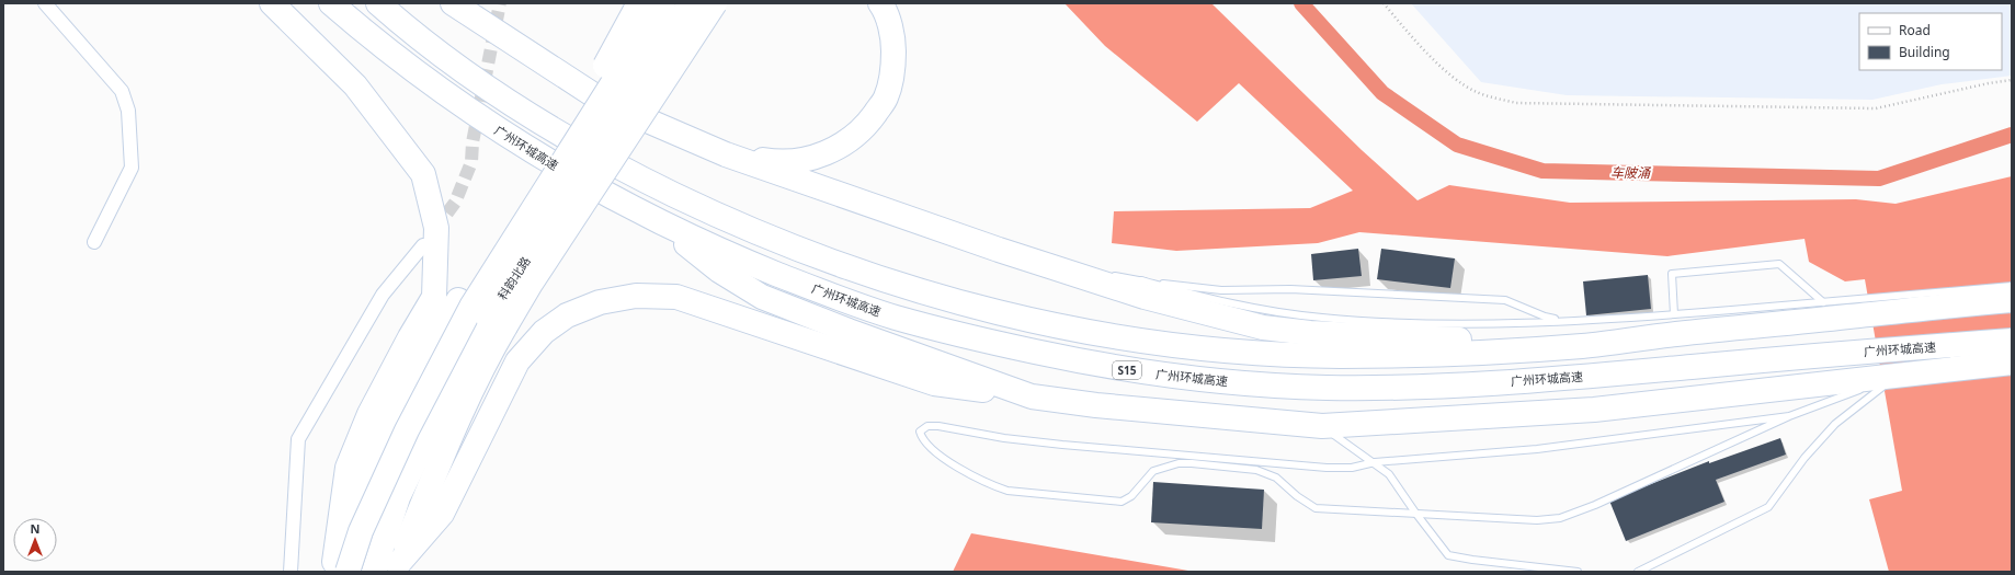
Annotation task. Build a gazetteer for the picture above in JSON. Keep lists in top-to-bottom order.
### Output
{
  "streets": {
    "highway": ["广州环城高速", "科韵北路", "S15"]
  },
  "water": ["车陂涌"],
  "legend": ["Road", "Building"],
  "north": "top"
}
